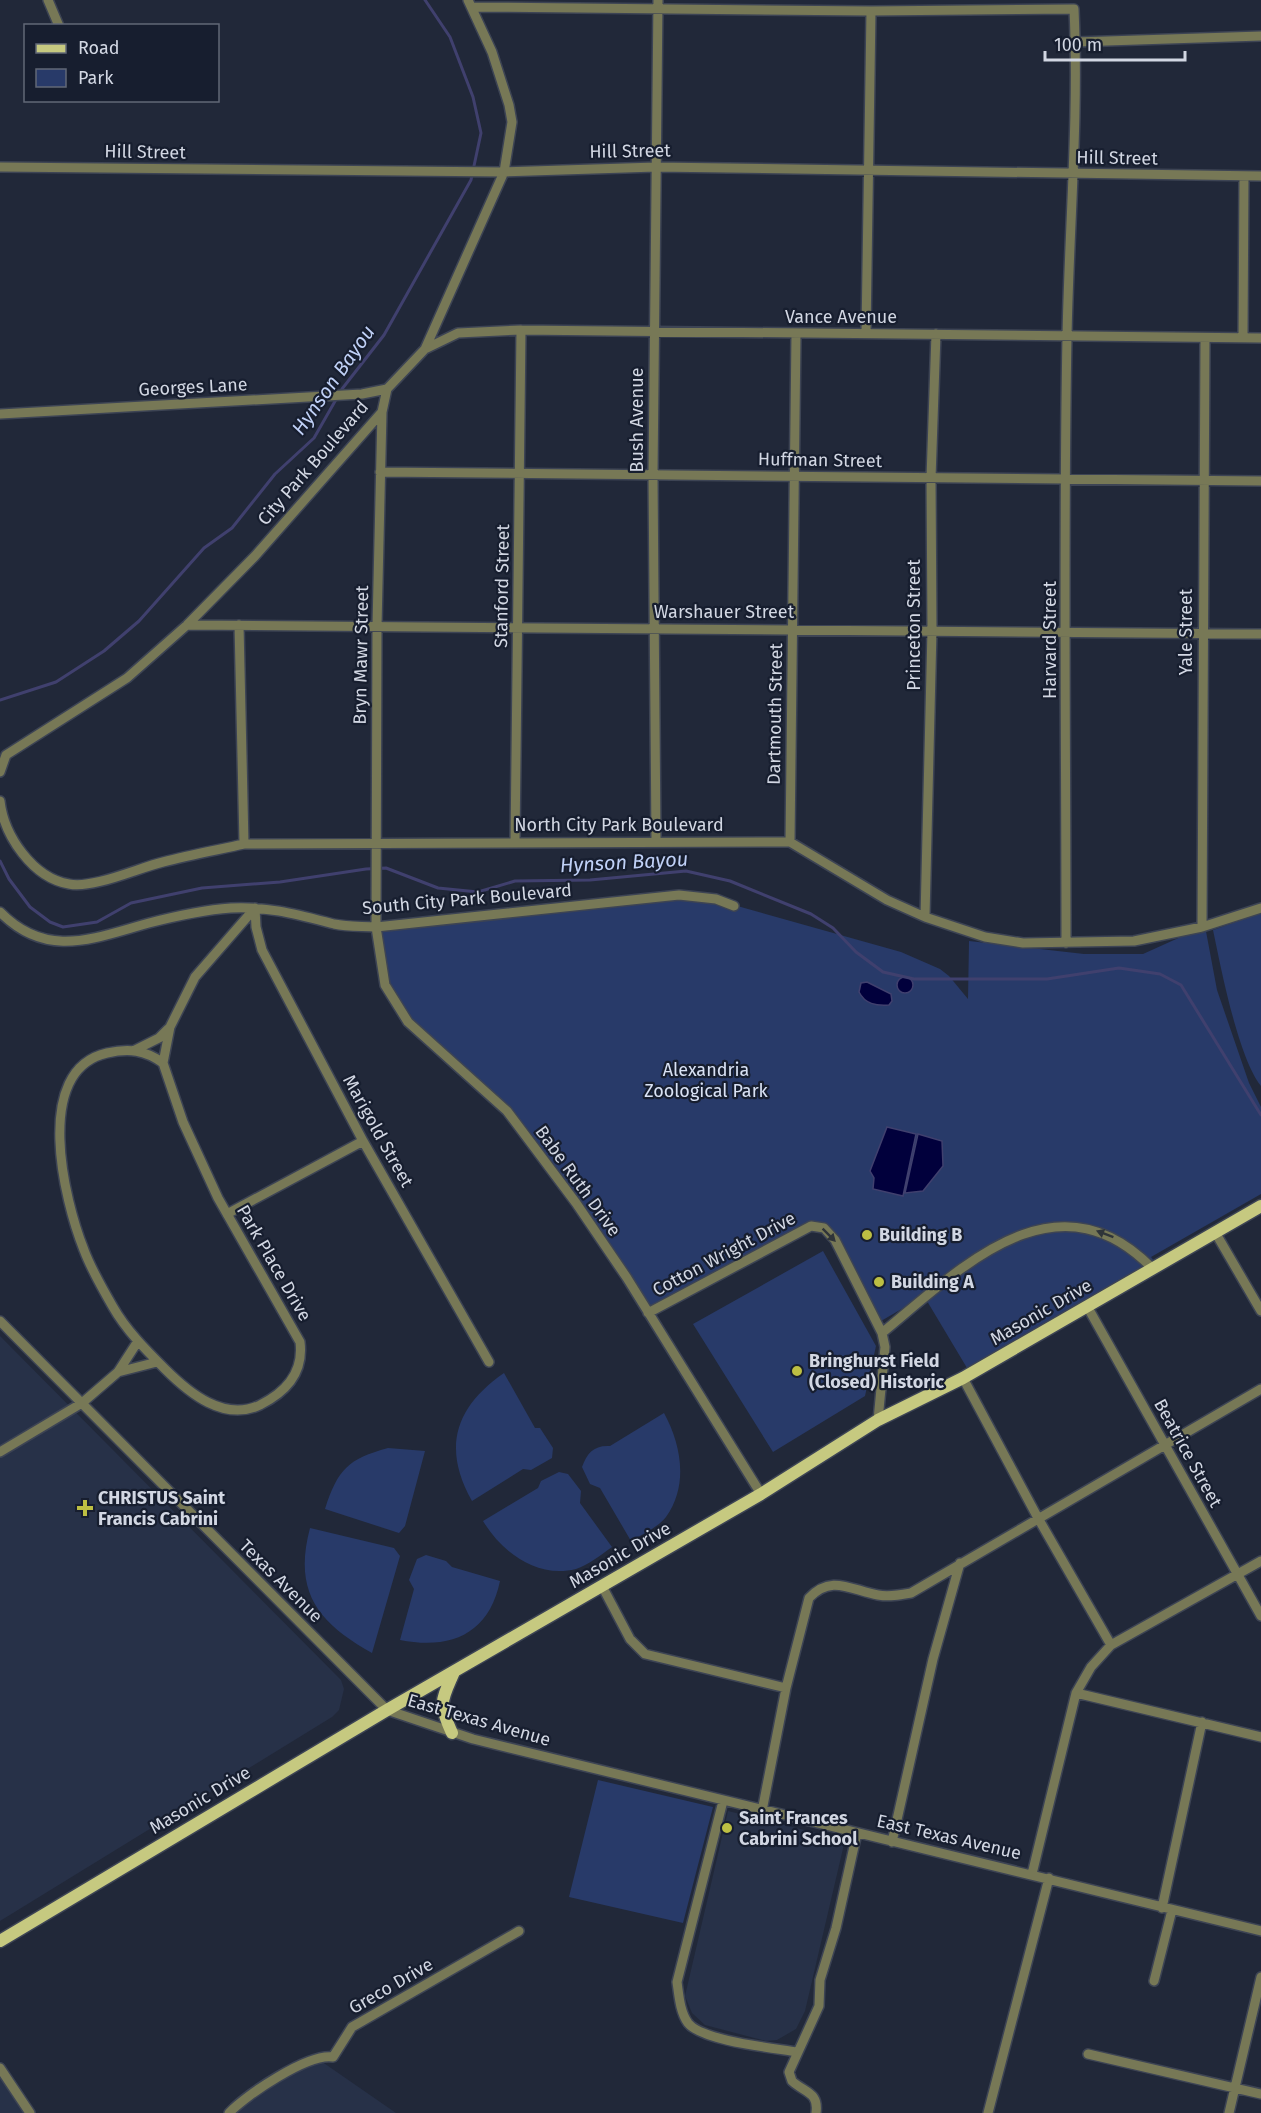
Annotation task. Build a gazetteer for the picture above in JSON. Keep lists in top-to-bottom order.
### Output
{
  "streets": {
    "main road": ["Masonic Drive"],
    "street": [
      "Hill Street",
      "Vance Avenue",
      "Georges Lane",
      "Bush Avenue",
      "Huffman Street",
      "City Park Boulevard",
      "Stanford Street",
      "Warshauer Street",
      "Princeton Street",
      "Yale Street",
      "Harvard Street",
      "Bryn Mawr Street",
      "Dartmouth Street",
      "North City Park Boulevard",
      "South City Park Boulevard",
      "Marigold Street",
      "Babe Ruth Drive",
      "Cotton Wright Drive",
      "Park Place Drive",
      "Beatrice Street",
      "Texas Avenue",
      "East Texas Avenue",
      "Greco Drive"
    ]
  },
  "crossings": [
    ["Hill Street", "Bush Avenue"],
    ["Hill Street", "City Park Boulevard"],
    ["Hill Street", "Harvard Street"],
    ["Vance Avenue", "Bush Avenue"],
    ["Vance Avenue", "City Park Boulevard"],
    ["Vance Avenue", "Stanford Street"],
    ["Vance Avenue", "Princeton Street"],
    ["Vance Avenue", "Yale Street"],
    ["Vance Avenue", "Harvard Street"],
    ["Vance Avenue", "Dartmouth Street"],
    ["Georges Lane", "City Park Boulevard"],
    ["Bush Avenue", "Huffman Street"],
    ["Bush Avenue", "Warshauer Street"],
    ["Bush Avenue", "North City Park Boulevard"],
    ["Huffman Street", "Stanford Street"],
    ["Huffman Street", "Princeton Street"],
    ["Huffman Street", "Yale Street"],
    ["Huffman Street", "Harvard Street"],
    ["Huffman Street", "Bryn Mawr Street"],
    ["Huffman Street", "Dartmouth Street"],
    ["City Park Boulevard", "Warshauer Street"],
    ["City Park Boulevard", "Bryn Mawr Street"],
    ["Stanford Street", "Warshauer Street"],
    ["Stanford Street", "North City Park Boulevard"],
    ["Warshauer Street", "Princeton Street"],
    ["Warshauer Street", "Yale Street"],
    ["Warshauer Street", "Harvard Street"],
    ["Warshauer Street", "Bryn Mawr Street"],
    ["Warshauer Street", "Dartmouth Street"],
    ["Bryn Mawr Street", "North City Park Boulevard"],
    ["Bryn Mawr Street", "Babe Ruth Drive"],
    ["Dartmouth Street", "North City Park Boulevard"],
    ["South City Park Boulevard", "Marigold Street"],
    ["South City Park Boulevard", "Babe Ruth Drive"],
    ["Babe Ruth Drive", "Cotton Wright Drive"],
    ["Babe Ruth Drive", "Masonic Drive"],
    ["Cotton Wright Drive", "Masonic Drive"],
    ["Masonic Drive", "Beatrice Street"],
    ["Masonic Drive", "Texas Avenue"],
    ["Masonic Drive", "East Texas Avenue"],
    ["Texas Avenue", "East Texas Avenue"]
  ],
  "water": ["Hynson Bayou"],
  "parks": ["Alexandria Zoological Park"],
  "places": {
    "other": [
      "Building B",
      "Building A",
      "Bringhurst Field (Closed) Historic",
      "Saint Frances Cabrini School"
    ],
    "health": ["CHRISTUS Saint Francis Cabrini"]
  },
  "legend": ["Road", "Park"],
  "scale_bar": "100 m"
}
